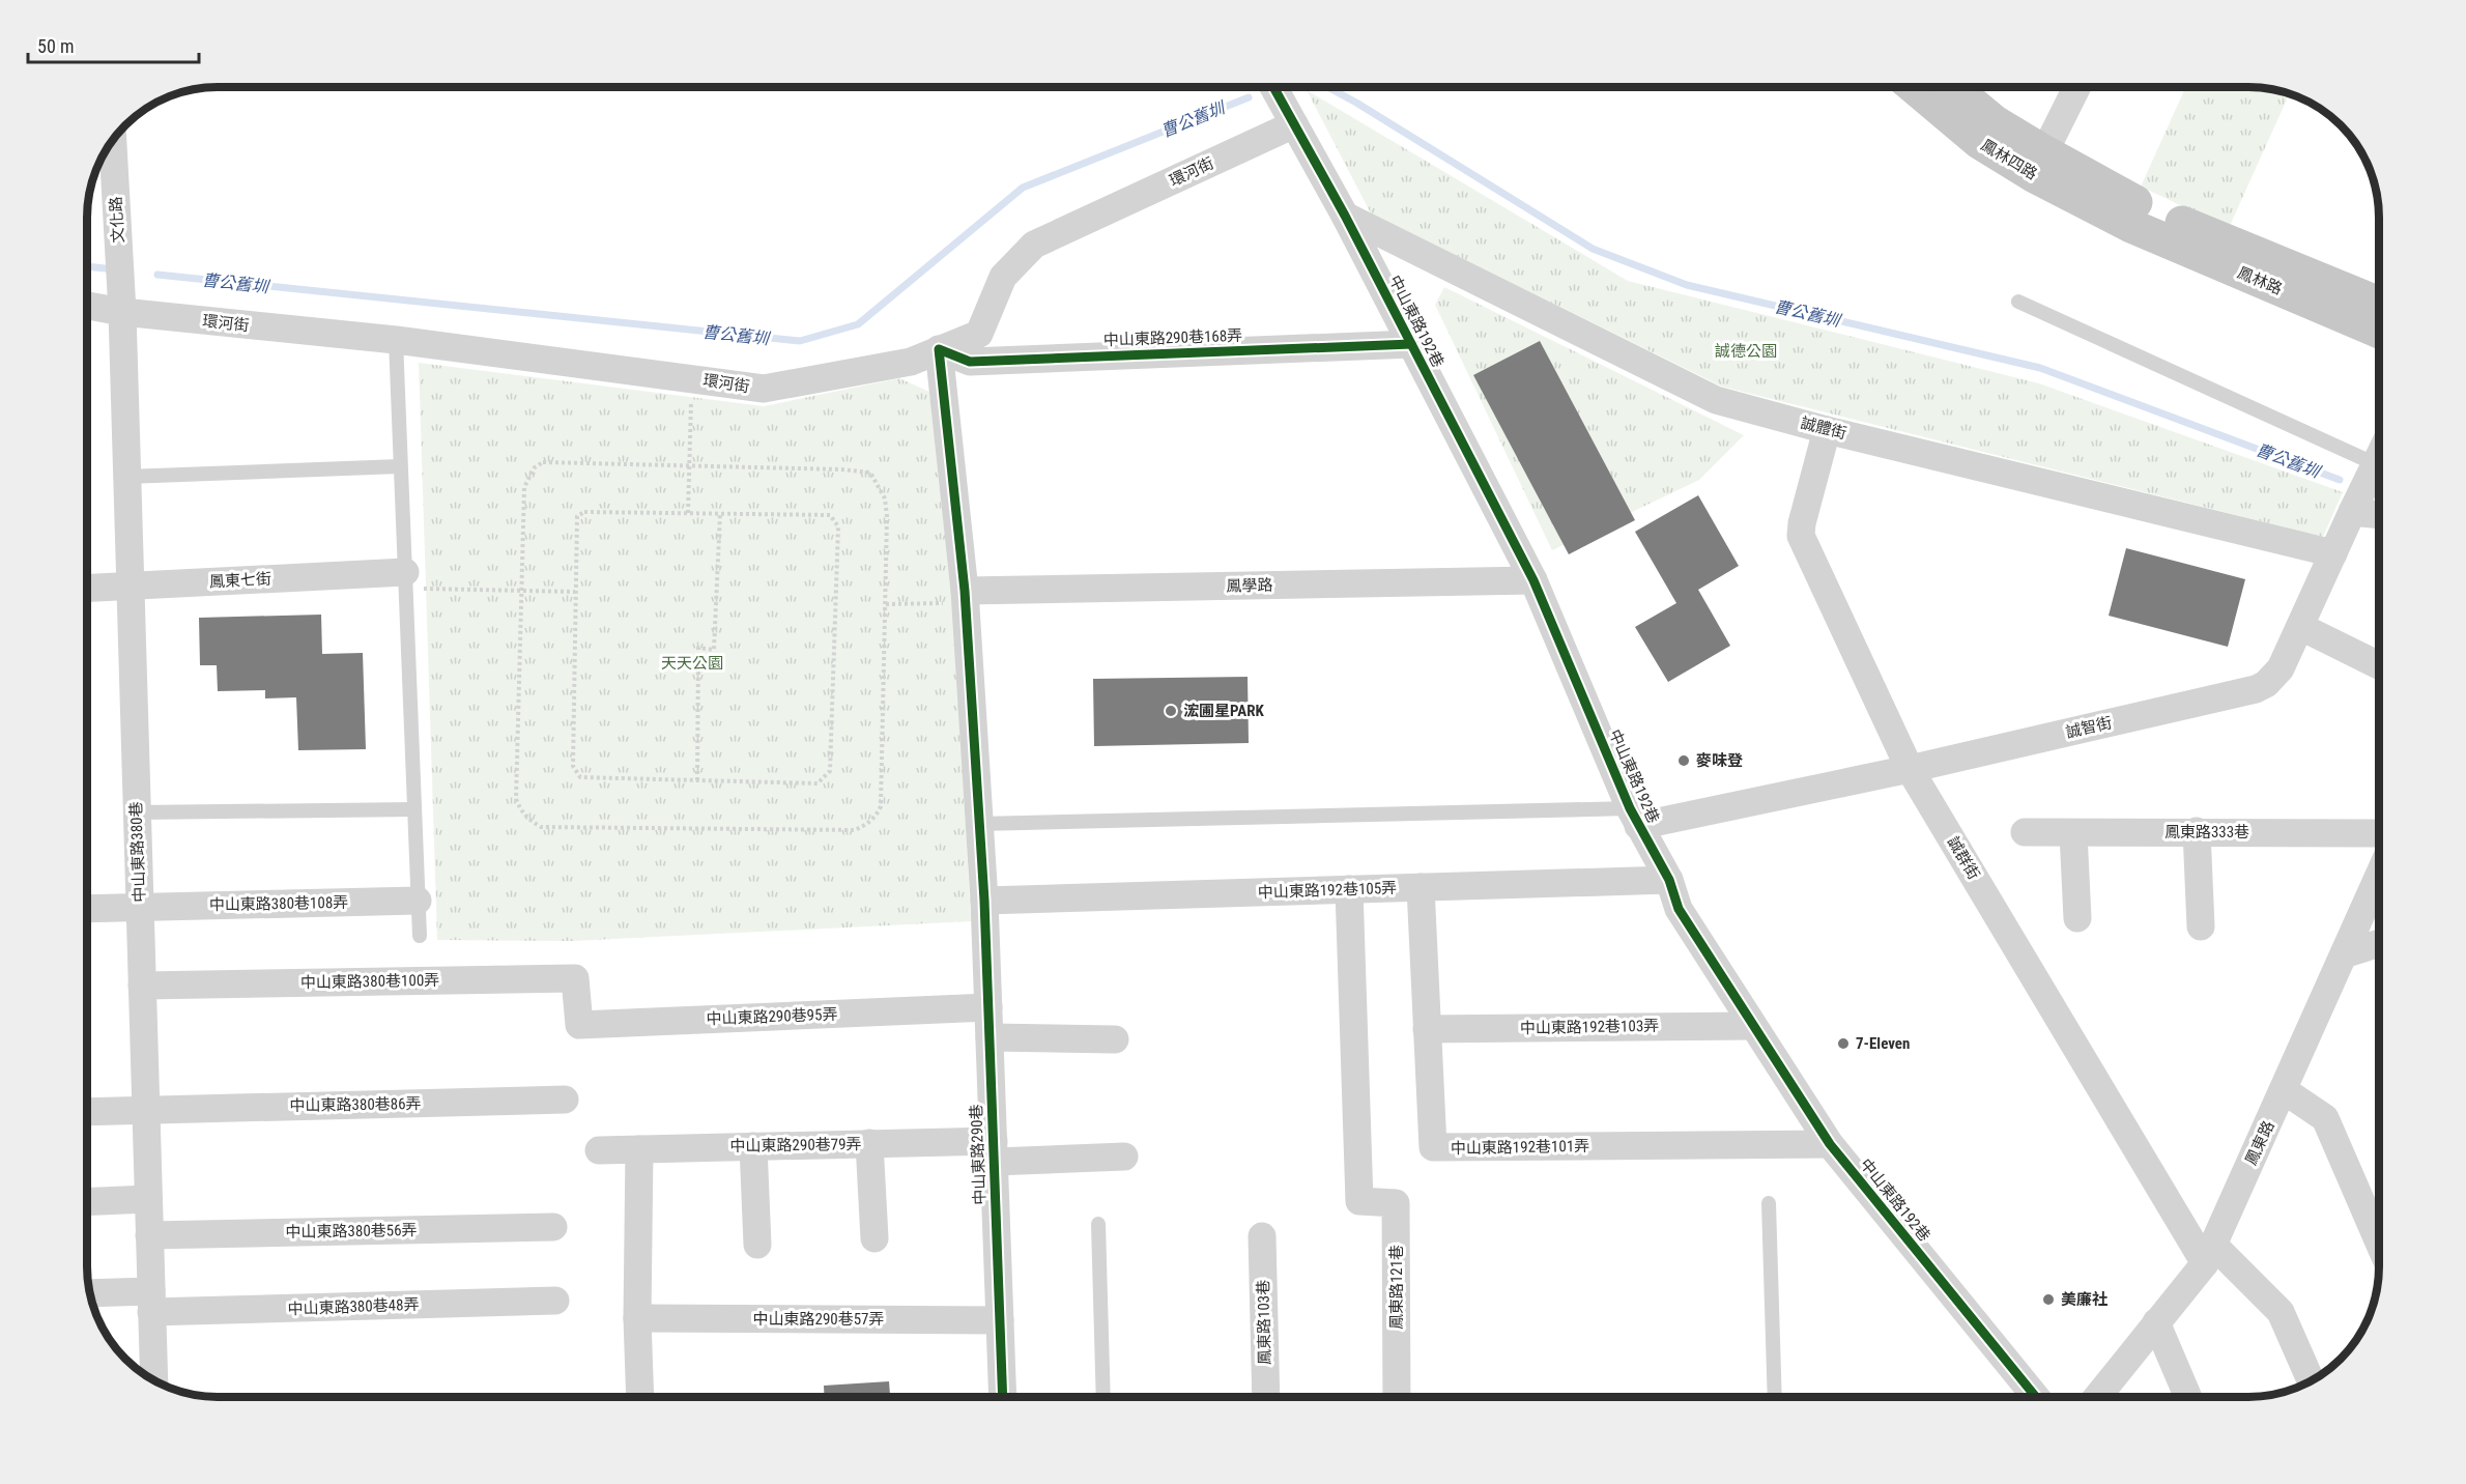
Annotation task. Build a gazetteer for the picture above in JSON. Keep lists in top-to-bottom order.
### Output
{
  "streets": {
    "main road": ["鳳林四路", "鳳林路"],
    "street": [
      "環河街",
      "文化路",
      "中山東路192巷",
      "中山東路290巷168弄",
      "誠體街",
      "鳳東七街",
      "鳳學路",
      "誠智街",
      "鳳東路333巷",
      "中山東路380巷",
      "誠群街",
      "中山東路192巷105弄",
      "中山東路380巷108弄",
      "中山東路380巷100弄",
      "中山東路290巷95弄",
      "中山東路192巷103弄",
      "中山東路380巷86弄",
      "鳳東路",
      "中山東路290巷79弄",
      "中山東路192巷101弄",
      "中山東路290巷",
      "中山東路380巷56弄",
      "鳳東路121巷",
      "中山東路380巷48弄",
      "中山東路290巷57弄",
      "鳳東路103巷"
    ]
  },
  "crossings": [
    ["鳳林四路", "鳳林路"],
    ["環河街", "文化路"],
    ["環河街", "中山東路192巷"],
    ["環河街", "中山東路290巷168弄"],
    ["環河街", "中山東路380巷"],
    ["環河街", "中山東路290巷"],
    ["文化路", "中山東路380巷"],
    ["中山東路192巷", "中山東路290巷168弄"],
    ["中山東路192巷", "誠體街"],
    ["中山東路192巷", "鳳學路"],
    ["中山東路192巷", "誠智街"],
    ["中山東路192巷", "中山東路192巷105弄"],
    ["中山東路192巷", "中山東路192巷103弄"],
    ["中山東路192巷", "中山東路192巷101弄"],
    ["中山東路290巷168弄", "中山東路290巷"],
    ["誠體街", "誠智街"],
    ["誠體街", "誠群街"],
    ["鳳東七街", "中山東路380巷"],
    ["鳳學路", "中山東路290巷"],
    ["誠智街", "誠群街"],
    ["中山東路380巷", "中山東路380巷108弄"],
    ["中山東路380巷", "中山東路380巷100弄"],
    ["中山東路380巷", "中山東路380巷86弄"],
    ["中山東路380巷", "中山東路380巷56弄"],
    ["中山東路380巷", "中山東路380巷48弄"],
    ["誠群街", "鳳東路"],
    ["中山東路192巷105弄", "中山東路192巷101弄"],
    ["中山東路192巷105弄", "中山東路290巷"],
    ["中山東路192巷105弄", "鳳東路121巷"],
    ["中山東路380巷100弄", "中山東路290巷95弄"],
    ["中山東路290巷95弄", "中山東路290巷"],
    ["中山東路192巷103弄", "中山東路192巷101弄"],
    ["中山東路290巷79弄", "中山東路290巷"],
    ["中山東路290巷", "中山東路290巷57弄"]
  ],
  "water": ["曹公舊圳"],
  "parks": ["誠德公園", "天天公園"],
  "places": [
    "浤圃星PARK",
    "麥味登",
    "7-Eleven",
    "美廉社"
  ],
  "scale_bar": "50 m"
}
